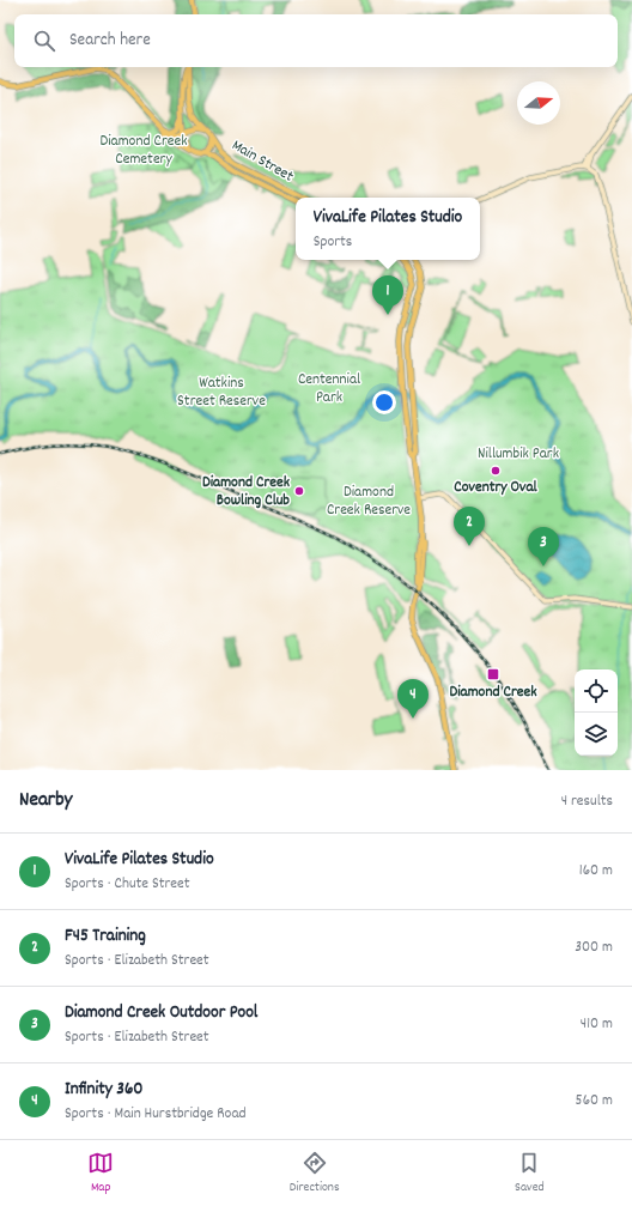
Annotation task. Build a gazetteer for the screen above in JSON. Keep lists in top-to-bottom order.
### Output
{
  "streets": {
    "main road": ["Main Street"]
  },
  "parks": [
    "Diamond Creek Cemetery",
    "Centennial Park",
    "Watkins Street Reserve",
    "Nillumbik Park",
    "Diamond Creek Reserve"
  ],
  "places": {
    "other": ["Coventry Oval", "Diamond Creek Bowling Club"],
    "transit": ["Diamond Creek"]
  },
  "north": "right",
  "page": {
    "search": "Search here",
    "popup": ["VivaLife Pilates Studio", "Sports"],
    "pins": [
      "1",
      "2",
      "3",
      "4"
    ],
    "heading": ["Nearby", "4 results"],
    "list": [
      {
        "mark": "1",
        "name": "VivaLife Pilates Studio",
        "note": "Sports · Chute Street",
        "value": "160 m"
      },
      {
        "mark": "2",
        "name": "F45 Training",
        "note": "Sports · Elizabeth Street",
        "value": "300 m"
      },
      {
        "mark": "3",
        "name": "Diamond Creek Outdoor Pool",
        "note": "Sports · Elizabeth Street",
        "value": "410 m"
      },
      {
        "mark": "4",
        "name": "Infinity 360",
        "note": "Sports · Main Hurstbridge Road",
        "value": "560 m"
      }
    ],
    "nav": ["Map", "Directions", "Saved"]
  }
}
